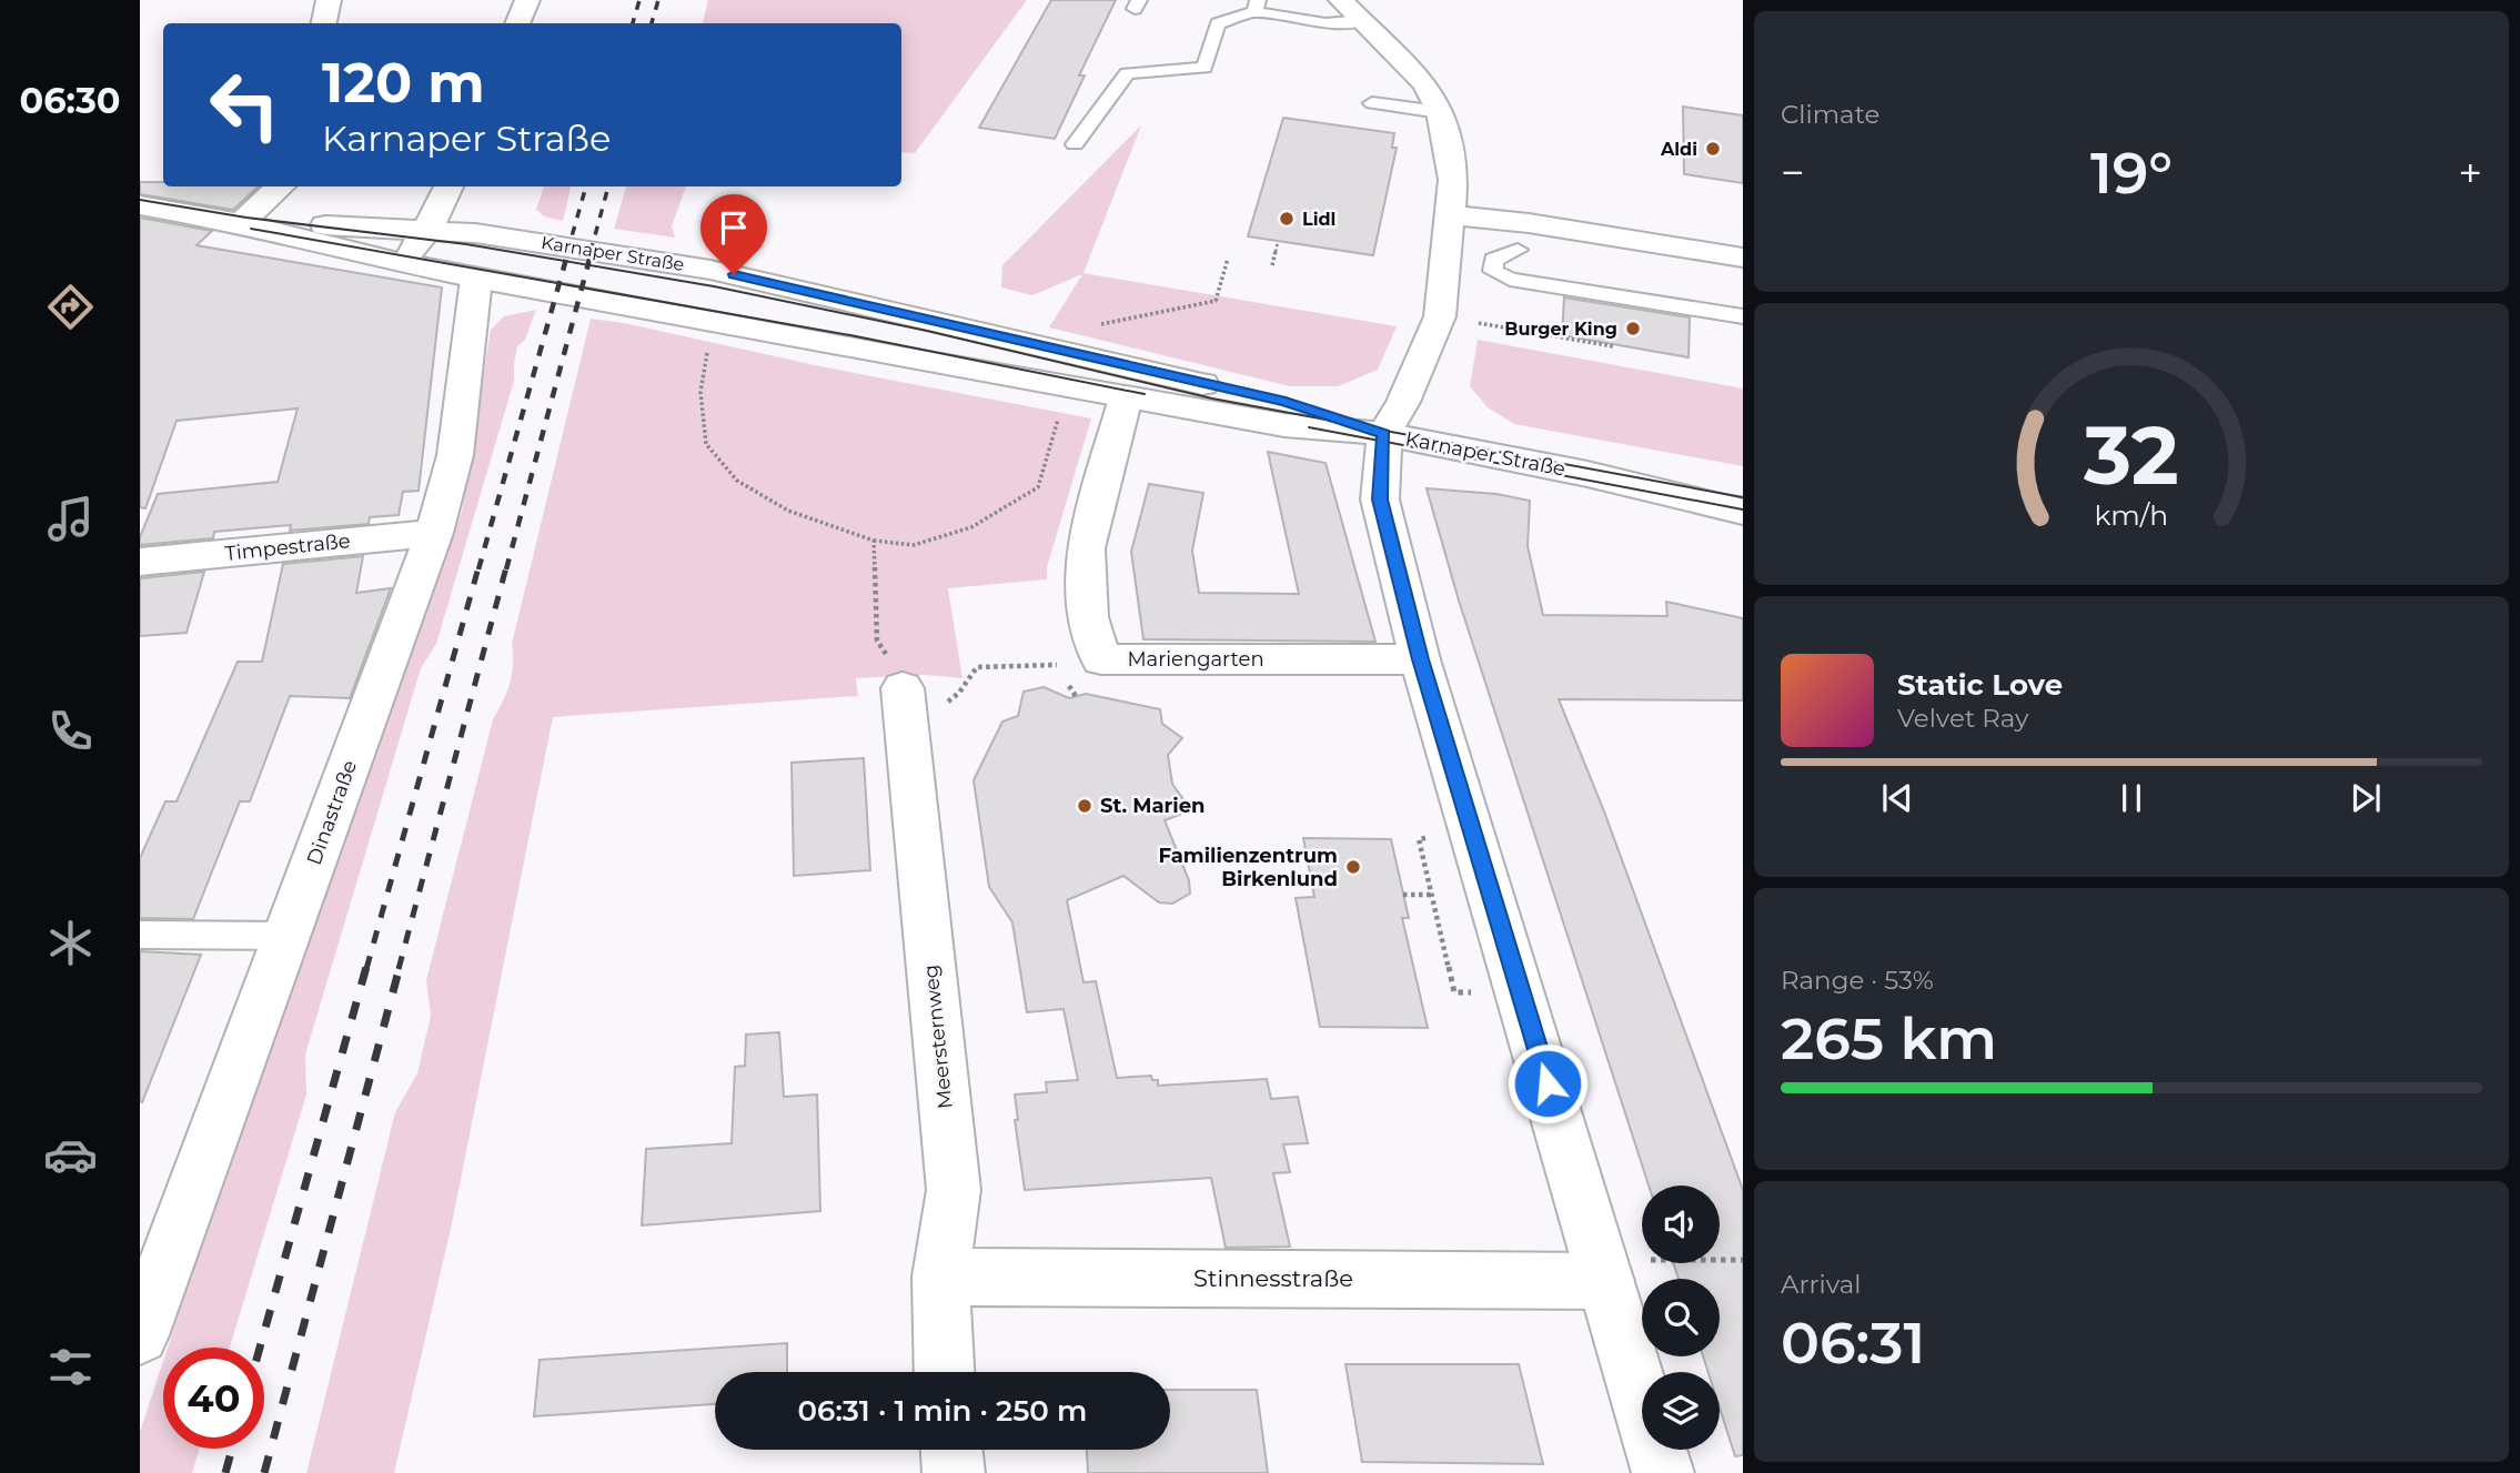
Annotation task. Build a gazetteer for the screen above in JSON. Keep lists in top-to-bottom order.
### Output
{
  "streets": {
    "street": [
      "Karnaper Straße",
      "Timpestraße",
      "Mariengarten",
      "Dinastraße",
      "Meersternweg",
      "Stinnesstraße"
    ]
  },
  "crossings": [
    ["Karnaper Straße", "Mariengarten"],
    ["Karnaper Straße", "Dinastraße"],
    ["Timpestraße", "Dinastraße"],
    ["Meersternweg", "Stinnesstraße"]
  ],
  "places": [
    "Aldi",
    "Lidl",
    "Burger King",
    "St. Marien",
    "Familienzentrum Birkenlund"
  ],
  "page": {
    "tabs": "06:30",
    "tile": [
      "Climate",
      ["Range · 53%", "265 km"],
      ["Arrival", "06:31"]
    ],
    "turn": ["120 m", "Karnaper Straße"],
    "heat": ["−", "19°", "+"],
    "song": ["Static Love", "Velvet Ray"],
    "limit": "40",
    "trip": "06:31 · 1 min · 250 m",
    "gauge": ["32", "km/h"]
  }
}
